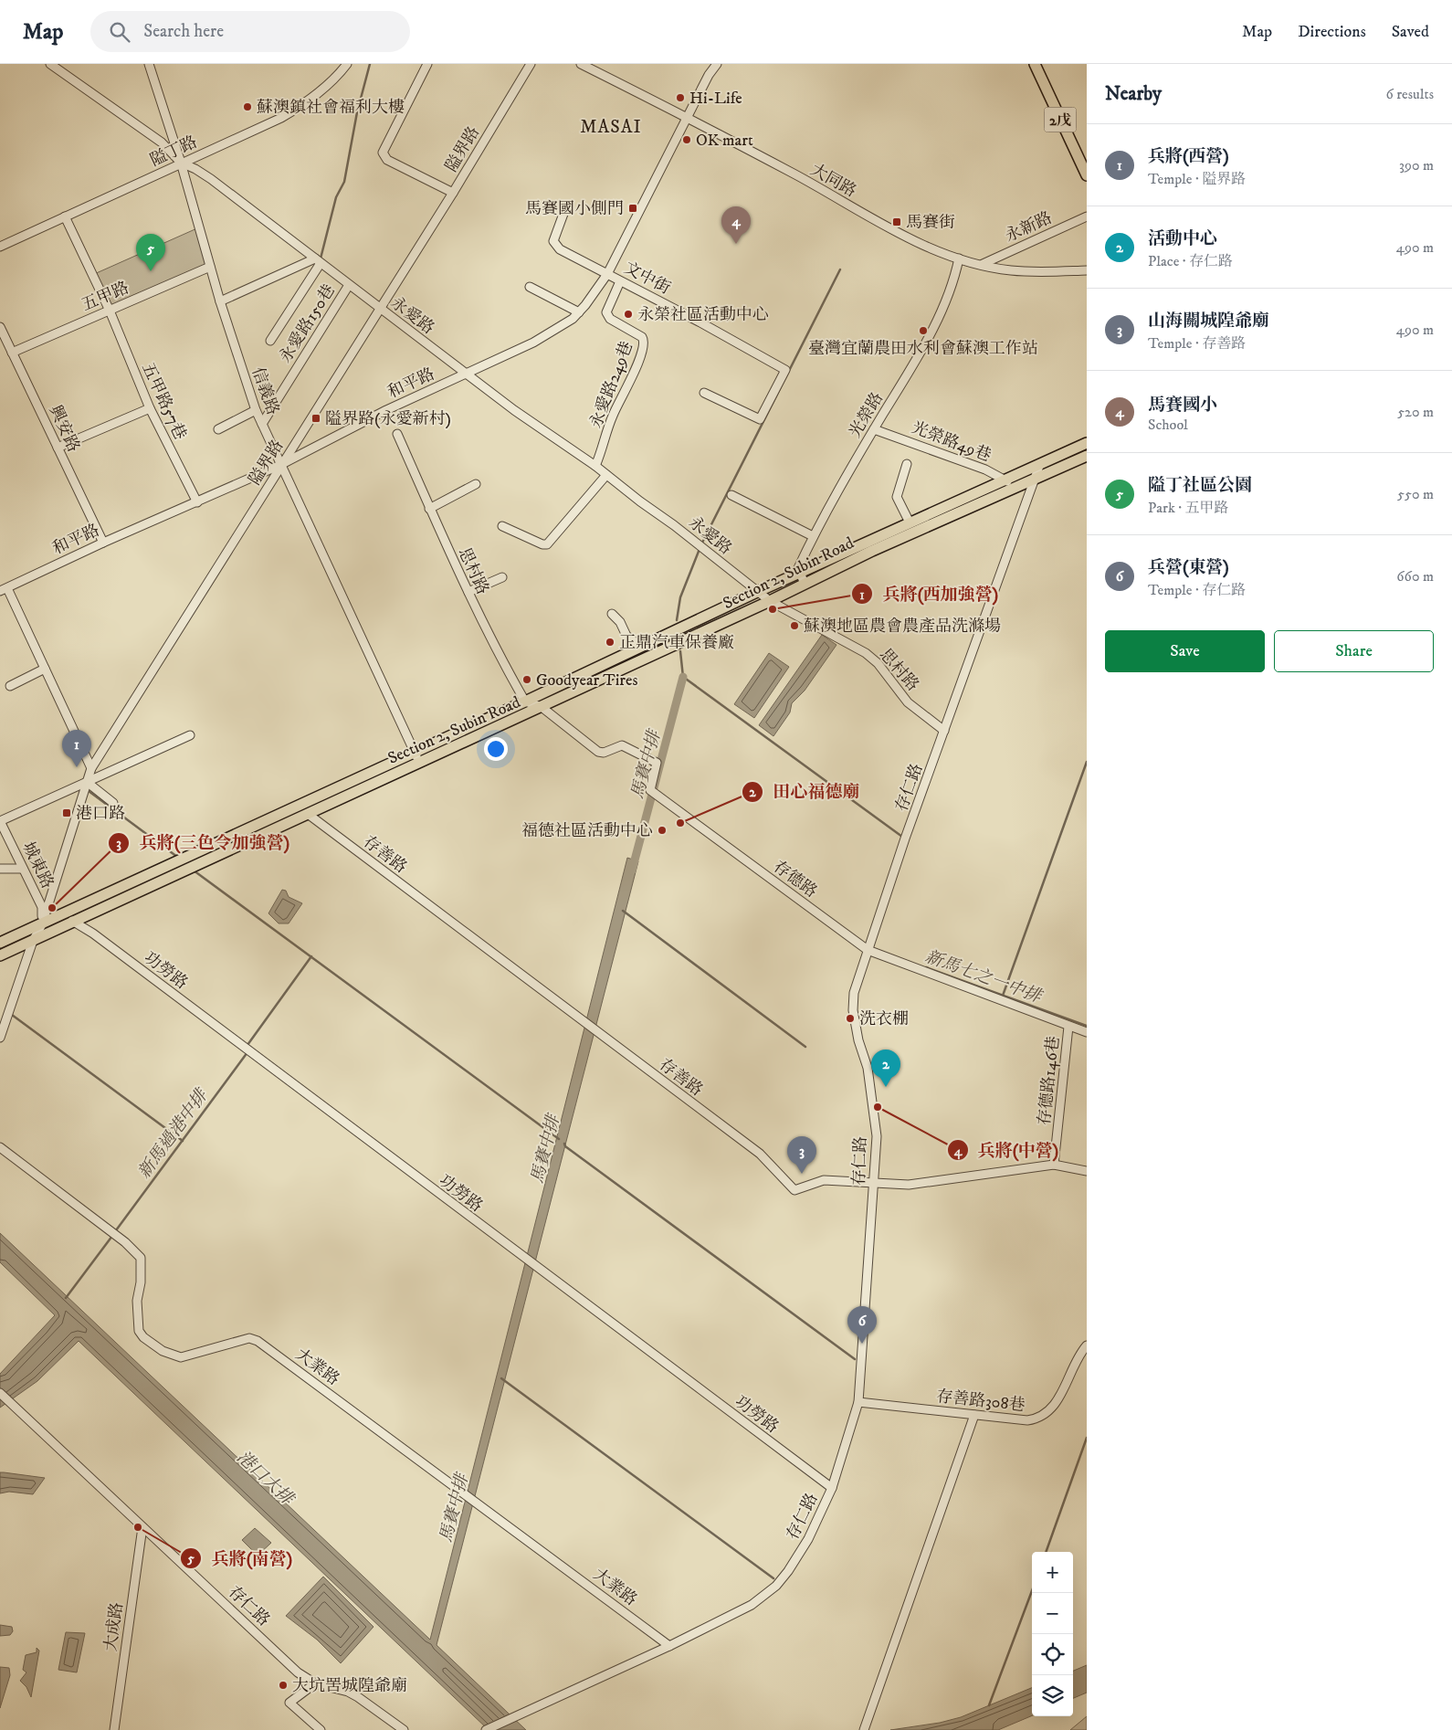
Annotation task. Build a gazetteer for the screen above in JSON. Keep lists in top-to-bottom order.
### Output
{
  "streets": {
    "main road": ["2戊", "Section 2, Subin Road"],
    "street": [
      "隘界路",
      "隘丁路",
      "大同路",
      "永新路",
      "文中街",
      "五甲路",
      "永愛路",
      "永愛路150巷",
      "和平路",
      "永愛路249巷",
      "信義路",
      "五甲路57巷",
      "光榮路",
      "興安路",
      "光榮路49巷",
      "思村路",
      "存仁路",
      "存善路",
      "城東路",
      "存德路",
      "功勞路",
      "存德路146巷",
      "大業路",
      "存善路308巷",
      "大成路"
    ]
  },
  "crossings": [
    ["隘界路", "永愛路"],
    ["隘界路", "和平路"],
    ["隘界路", "信義路"],
    ["隘丁路", "永愛路"],
    ["隘丁路", "信義路"],
    ["隘丁路", "五甲路57巷"],
    ["大同路", "永新路"],
    ["大同路", "和平路"],
    ["大同路", "光榮路"],
    ["文中街", "和平路"],
    ["文中街", "永愛路249巷"],
    ["五甲路", "信義路"],
    ["五甲路", "五甲路57巷"],
    ["五甲路", "興安路"],
    ["永愛路", "永愛路150巷"],
    ["永愛路", "和平路"],
    ["永愛路", "永愛路249巷"],
    ["永愛路", "信義路"],
    ["永愛路", "思村路"],
    ["永愛路", "Section 2, Subin Road"],
    ["永愛路150巷", "信義路"],
    ["和平路", "信義路"],
    ["和平路", "五甲路57巷"],
    ["和平路", "興安路"],
    ["信義路", "Section 2, Subin Road"],
    ["光榮路", "光榮路49巷"],
    ["光榮路", "Section 2, Subin Road"],
    ["光榮路49巷", "Section 2, Subin Road"],
    ["思村路", "Section 2, Subin Road"],
    ["思村路", "存仁路"],
    ["Section 2, Subin Road", "存仁路"],
    ["Section 2, Subin Road", "存善路"],
    ["Section 2, Subin Road", "城東路"],
    ["Section 2, Subin Road", "存德路"],
    ["Section 2, Subin Road", "功勞路"],
    ["存仁路", "存善路"],
    ["存仁路", "存德路"],
    ["存仁路", "功勞路"],
    ["存仁路", "大業路"],
    ["存仁路", "存善路308巷"],
    ["存仁路", "大成路"],
    ["存善路", "存德路146巷"],
    ["存德路", "存德路146巷"]
  ],
  "districts": ["MASAI"],
  "water": [
    "馬賽中排",
    "新馬七之一中排",
    "新馬過港中排",
    "港口大排"
  ],
  "places": {
    "other": [
      "Hi-Life",
      "蘇澳鎮社會福利大樓",
      "OK mart",
      "永榮社區活動中心",
      "臺灣宜蘭農田水利會蘇澳工作站",
      "兵將(西加強營)",
      "蘇澳地區農會農產品洗滌場",
      "正鼎汽車保養廠",
      "Goodyear Tires",
      "田心福德廟",
      "福德社區活動中心",
      "兵將(三色令加強營)",
      "洗衣棚",
      "兵將(中營)",
      "兵將(南營)",
      "大坑罟城隍爺廟"
    ],
    "transit": [
      "馬賽國小側門",
      "馬賽街",
      "隘界路(永愛新村)",
      "港口路"
    ]
  },
  "page": {
    "header": "Map",
    "search": "Search here",
    "nav": ["Map", "Directions", "Saved"],
    "heading": ["Nearby", "6 results"],
    "list": [
      {
        "mark": "1",
        "name": "兵將(西營)",
        "note": "Temple · 隘界路",
        "value": "390 m"
      },
      {
        "mark": "2",
        "name": "活動中心",
        "note": "Place · 存仁路",
        "value": "490 m"
      },
      {
        "mark": "3",
        "name": "山海關城隍爺廟",
        "note": "Temple · 存善路",
        "value": "490 m"
      },
      {
        "mark": "4",
        "name": "馬賽國小",
        "note": "School",
        "value": "520 m"
      },
      {
        "mark": "5",
        "name": "隘丁社區公園",
        "note": "Park · 五甲路",
        "value": "550 m"
      },
      {
        "mark": "6",
        "name": "兵營(東營)",
        "note": "Temple · 存仁路",
        "value": "660 m"
      }
    ],
    "pins": [
      "4",
      "5",
      "1",
      "2",
      "3",
      "6"
    ],
    "buttons": ["Save", "Share"],
    "map_buttons": ["+", "−"]
  }
}
